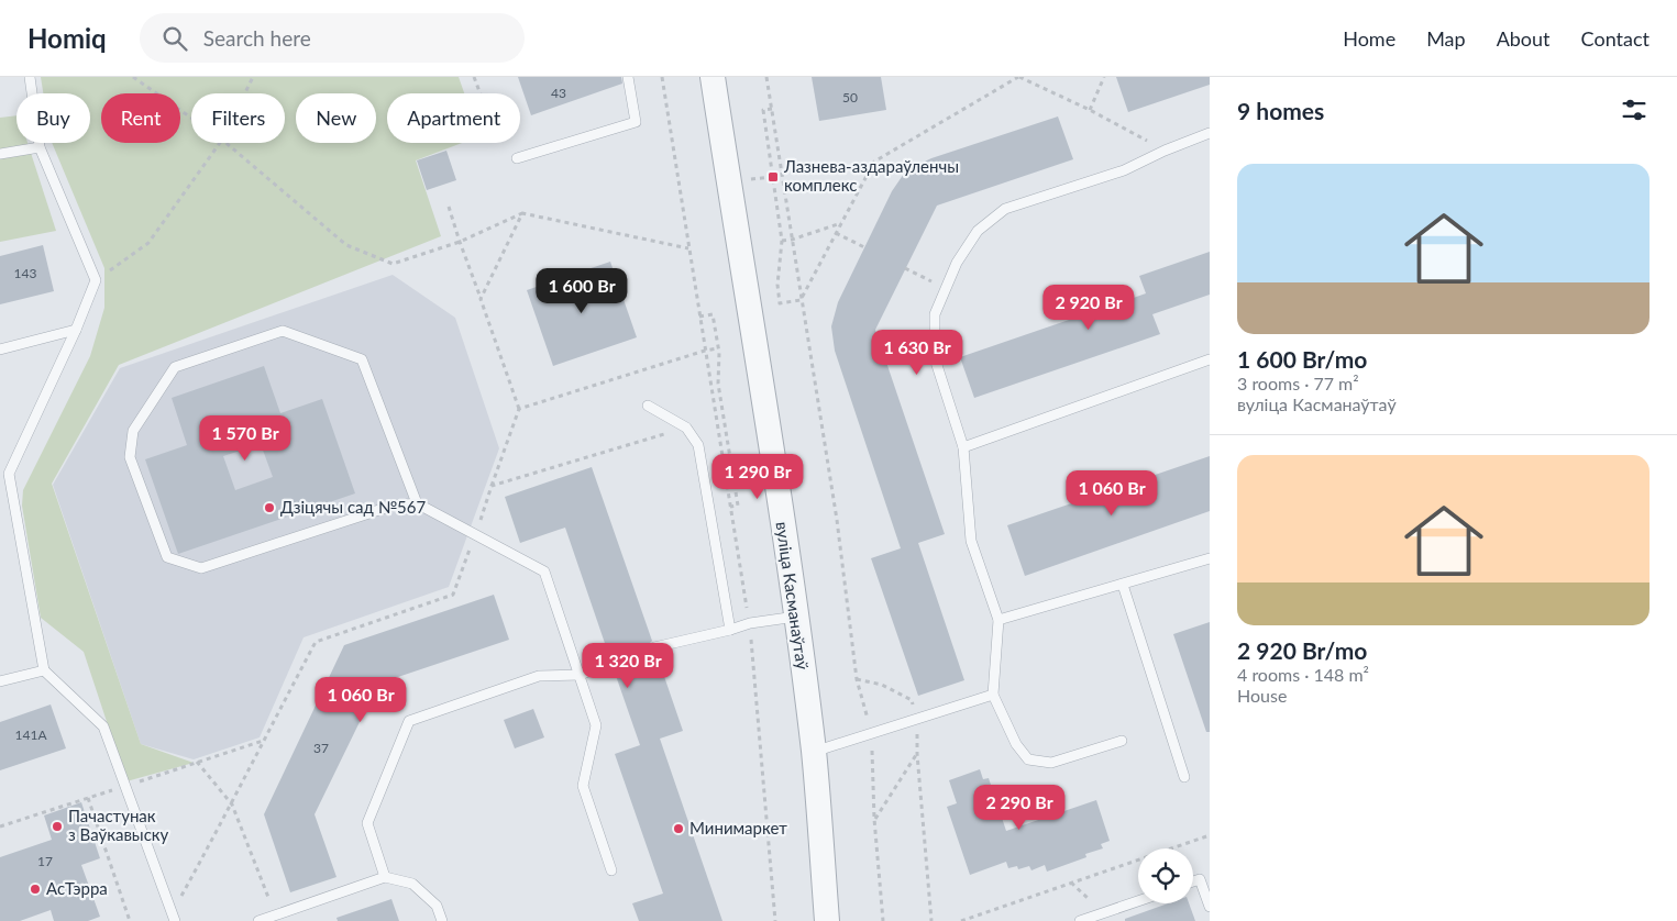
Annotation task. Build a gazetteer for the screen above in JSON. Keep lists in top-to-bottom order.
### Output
{
  "streets": {
    "street": ["вуліца Касманаўтаў"]
  },
  "places": {
    "transit": ["Лазнева-аздараўленчы комплекс"],
    "other": [
      "Дзіцячы сад №567",
      "Пачастунак з Ваўкавыску",
      "Минимаркет",
      "АсТэрра"
    ]
  },
  "house_numbers": [
    "43",
    "50",
    "143",
    "141А",
    "37",
    "17"
  ],
  "page": {
    "header": "Homiq",
    "search": "Search here",
    "nav": [
      "Home",
      "Map",
      "About",
      "Contact"
    ],
    "heading": "9 homes",
    "chip": [
      "Buy",
      "Rent",
      "Filters",
      "New",
      "Apartment"
    ],
    "list": [
      {
        "name": "1 600 Br/mo",
        "note": "3 rooms · 77 m² · вуліца Касманаўтаў"
      },
      {
        "name": "2 920 Br/mo",
        "note": "4 rooms · 148 m² · House"
      }
    ],
    "price": [
      "1 600 Br",
      "2 920 Br",
      "1 630 Br",
      "1 570 Br",
      "1 290 Br",
      "1 060 Br",
      "1 320 Br",
      "1 060 Br",
      "2 290 Br"
    ]
  }
}
